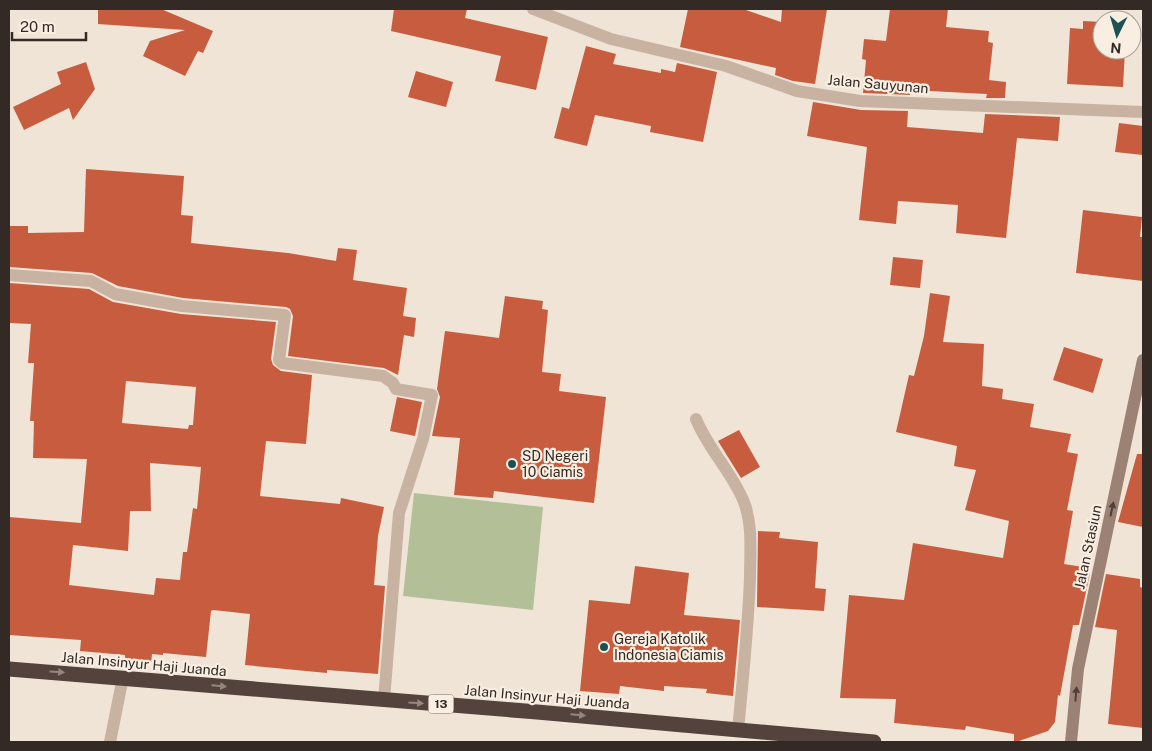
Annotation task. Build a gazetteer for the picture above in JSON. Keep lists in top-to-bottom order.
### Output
{
  "streets": {
    "highway": ["Jalan Insinyur Haji Juanda", "13"],
    "street": ["Jalan Sauyunan", "Jalan Stasiun"]
  },
  "one_way": ["Jalan Stasiun", "Jalan Insinyur Haji Juanda"],
  "places": ["SD Negeri 10 Ciamis", "Gereja Katolik Indonesia Ciamis"],
  "scale_bar": "20 m",
  "north": "bottom"
}
